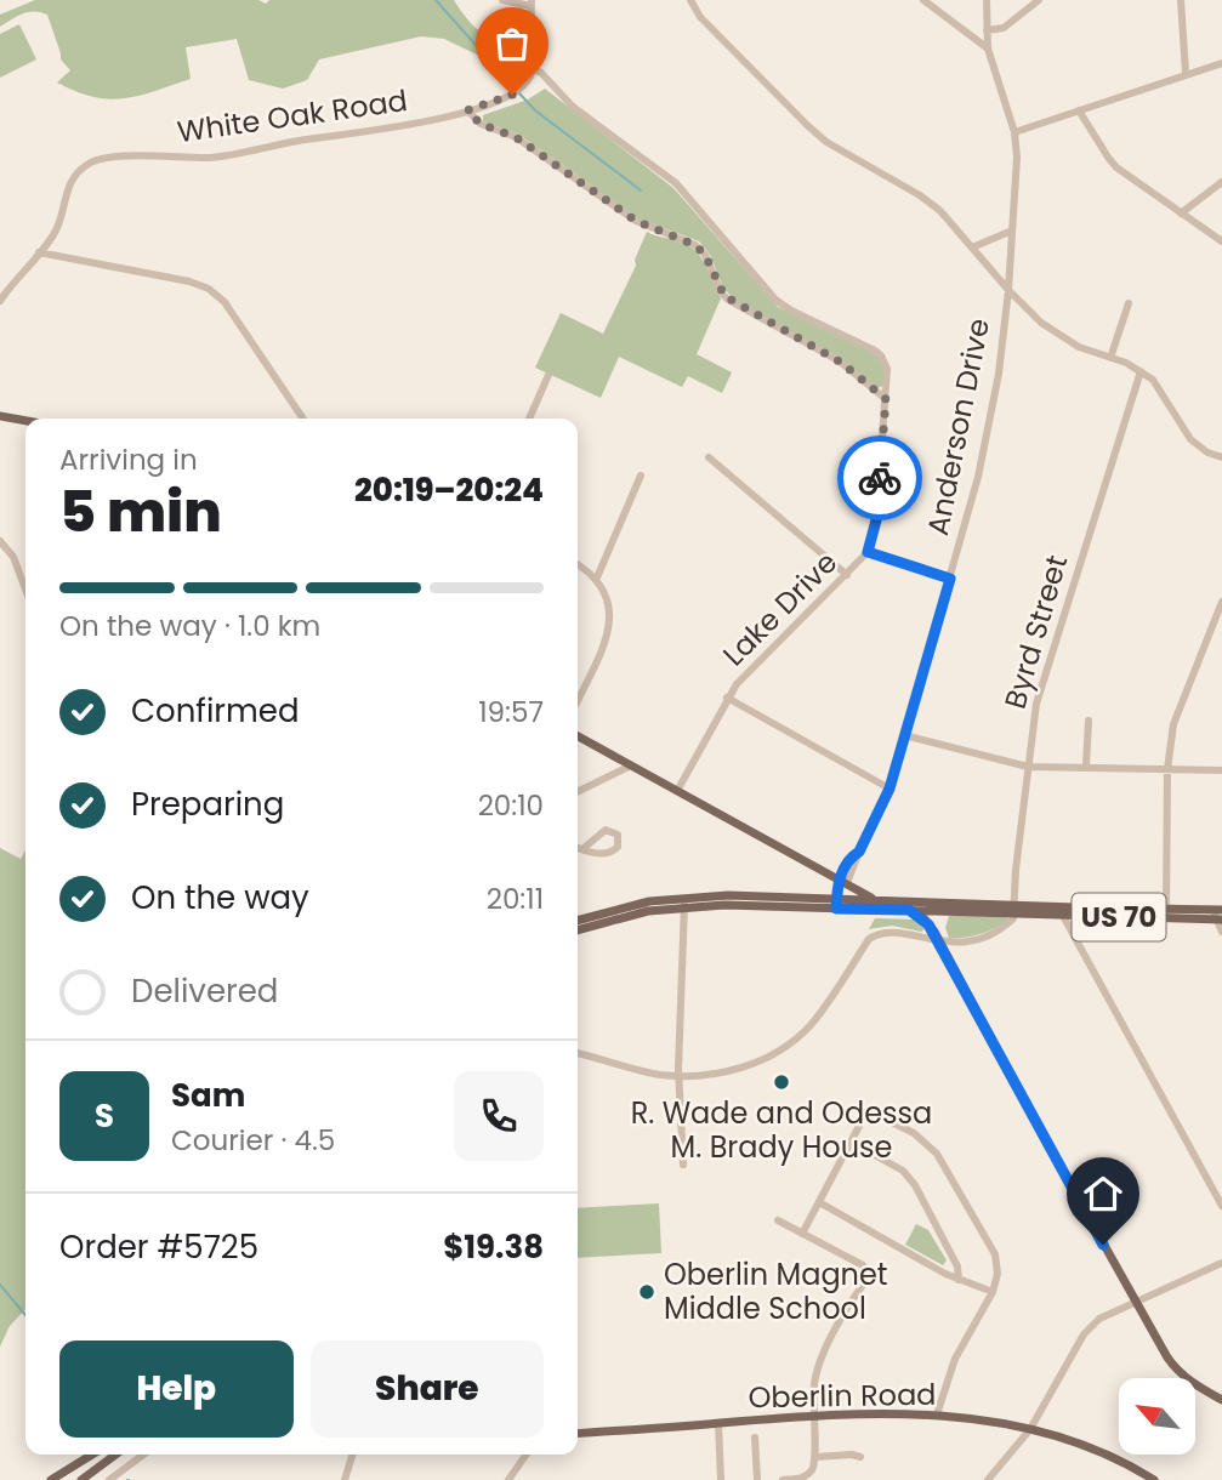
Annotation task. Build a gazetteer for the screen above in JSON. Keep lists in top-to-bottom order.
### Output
{
  "streets": {
    "main road": ["US 70", "Oberlin Road"],
    "street": [
      "White Oak Road",
      "Anderson Drive",
      "Lake Drive",
      "Byrd Street"
    ]
  },
  "crossings": [
    ["White Oak Road", "Lake Drive"],
    ["Byrd Street", "US 70"]
  ],
  "places": ["R. Wade and Odessa M. Brady House", "Oberlin Magnet Middle School"],
  "north": "top left",
  "page": {
    "heading": ["5 min", "Arriving in", "20:19–20:24"],
    "panel": [
      "Sam",
      "Courier · 4.5",
      "Order #5725",
      "$19.38"
    ],
    "bar": "On the way · 1.0 km",
    "list": [
      ["Confirmed", "19:57"],
      ["Preparing", "20:10"],
      ["On the way", "20:11"],
      "Delivered"
    ],
    "round": "S",
    "buttons": ["Help", "Share"]
  }
}
